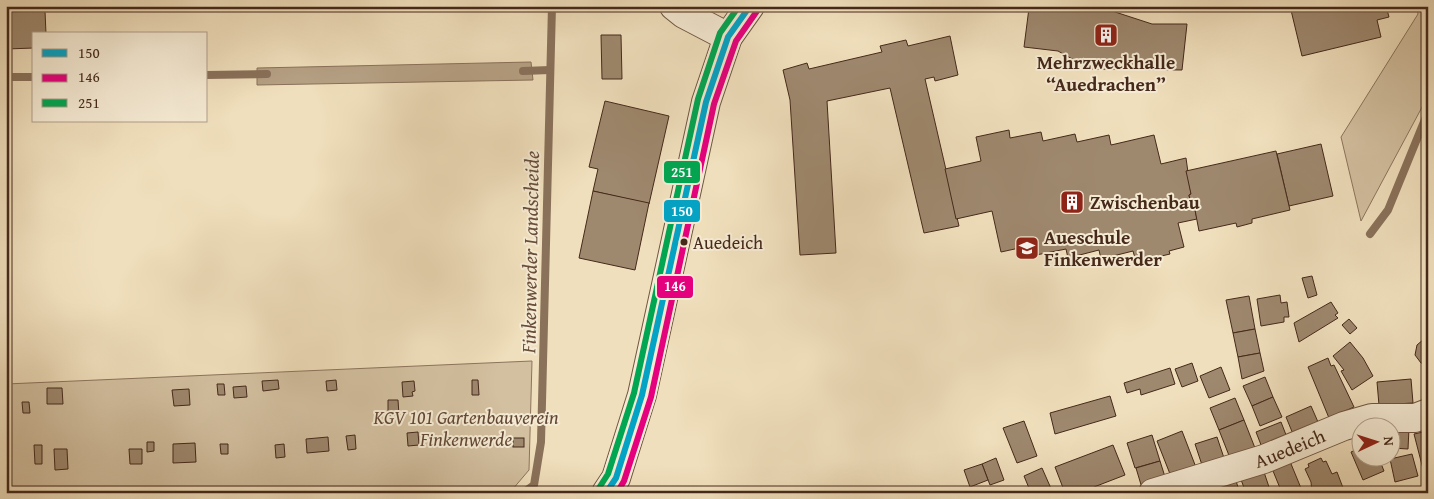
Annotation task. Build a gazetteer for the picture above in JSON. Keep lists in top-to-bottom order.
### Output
{
  "streets": {
    "street": ["Auedeich"]
  },
  "water": ["Finkenwerder Landscheide"],
  "parks": ["KGV 101 Gartenbauverein Finkenwerde"],
  "places": {
    "building": ["Mehrzweckhalle “Auedrachen”", "Zwischenbau"],
    "other": ["Auedeich"],
    "school or university": ["Aueschule Finkenwerder"]
  },
  "lines": ["transit line 150", "transit line 251", "transit line 146"],
  "legend": ["150", "146", "251"],
  "north": "right"
}
